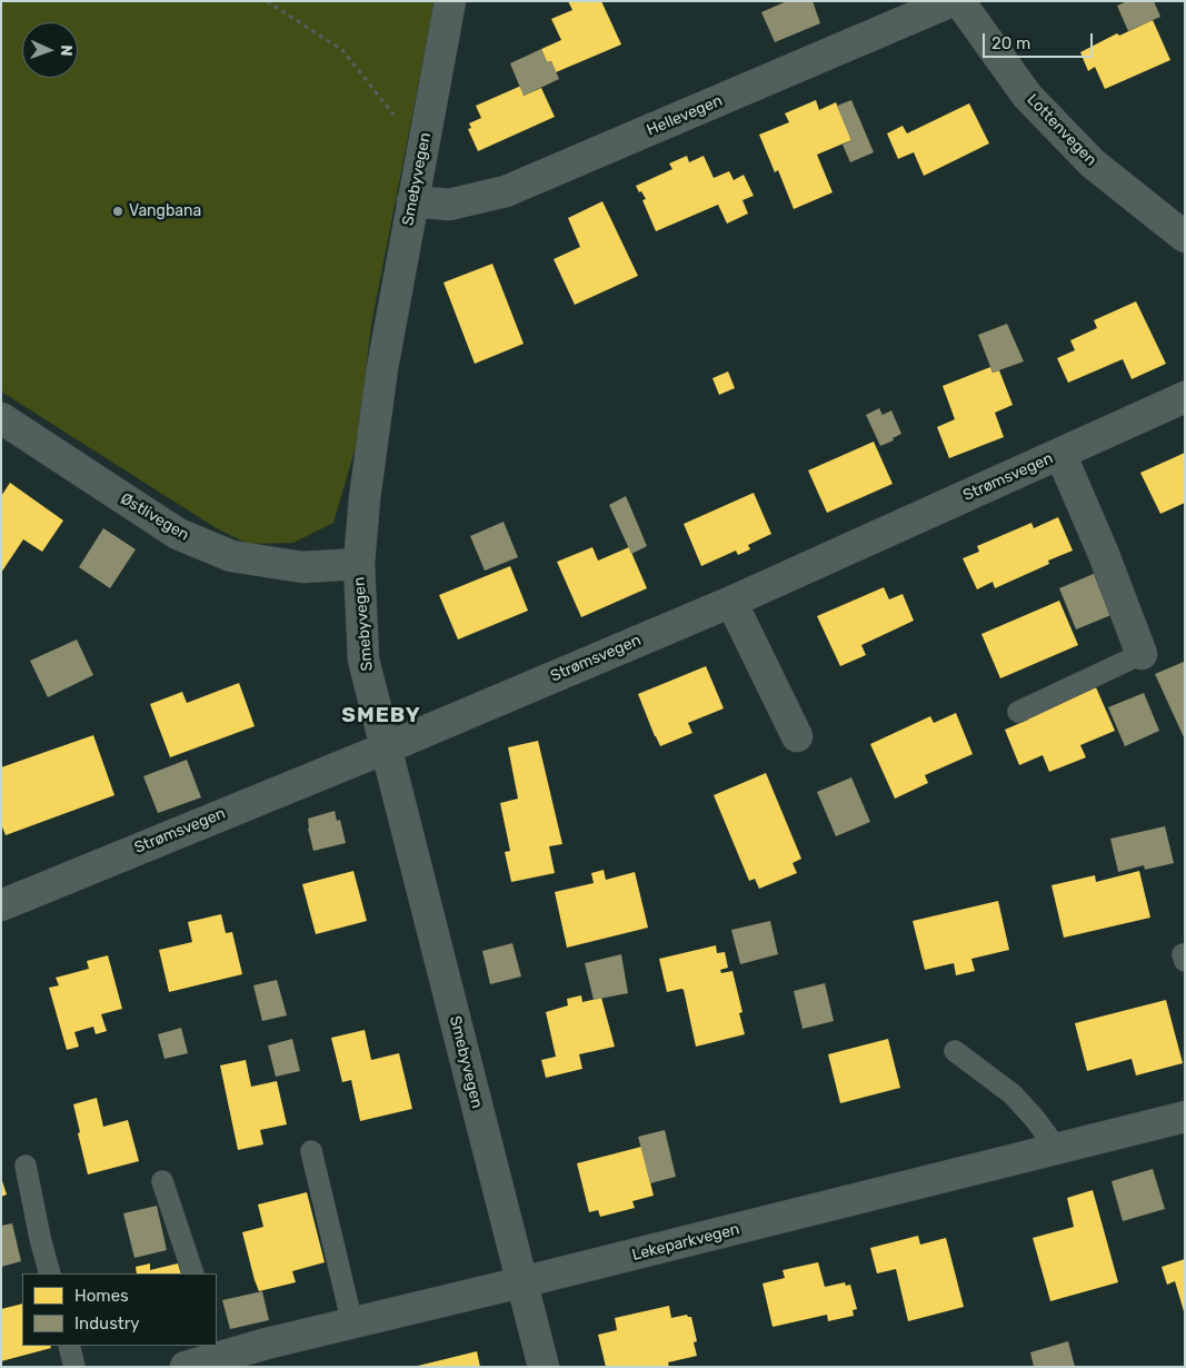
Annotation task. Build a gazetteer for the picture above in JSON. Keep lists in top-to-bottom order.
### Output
{
  "streets": {
    "street": [
      "Hellevegen",
      "Lottenvegen",
      "Smebyvegen",
      "Strømsvegen",
      "Østlivegen",
      "Lekeparkvegen"
    ]
  },
  "crossings": [
    ["Hellevegen", "Smebyvegen"],
    ["Smebyvegen", "Strømsvegen"],
    ["Smebyvegen", "Østlivegen"],
    ["Smebyvegen", "Lekeparkvegen"]
  ],
  "districts": ["SMEBY"],
  "places": ["Vangbana"],
  "legend": ["Homes", "Industry"],
  "scale_bar": "20 m",
  "north": "right"
}
